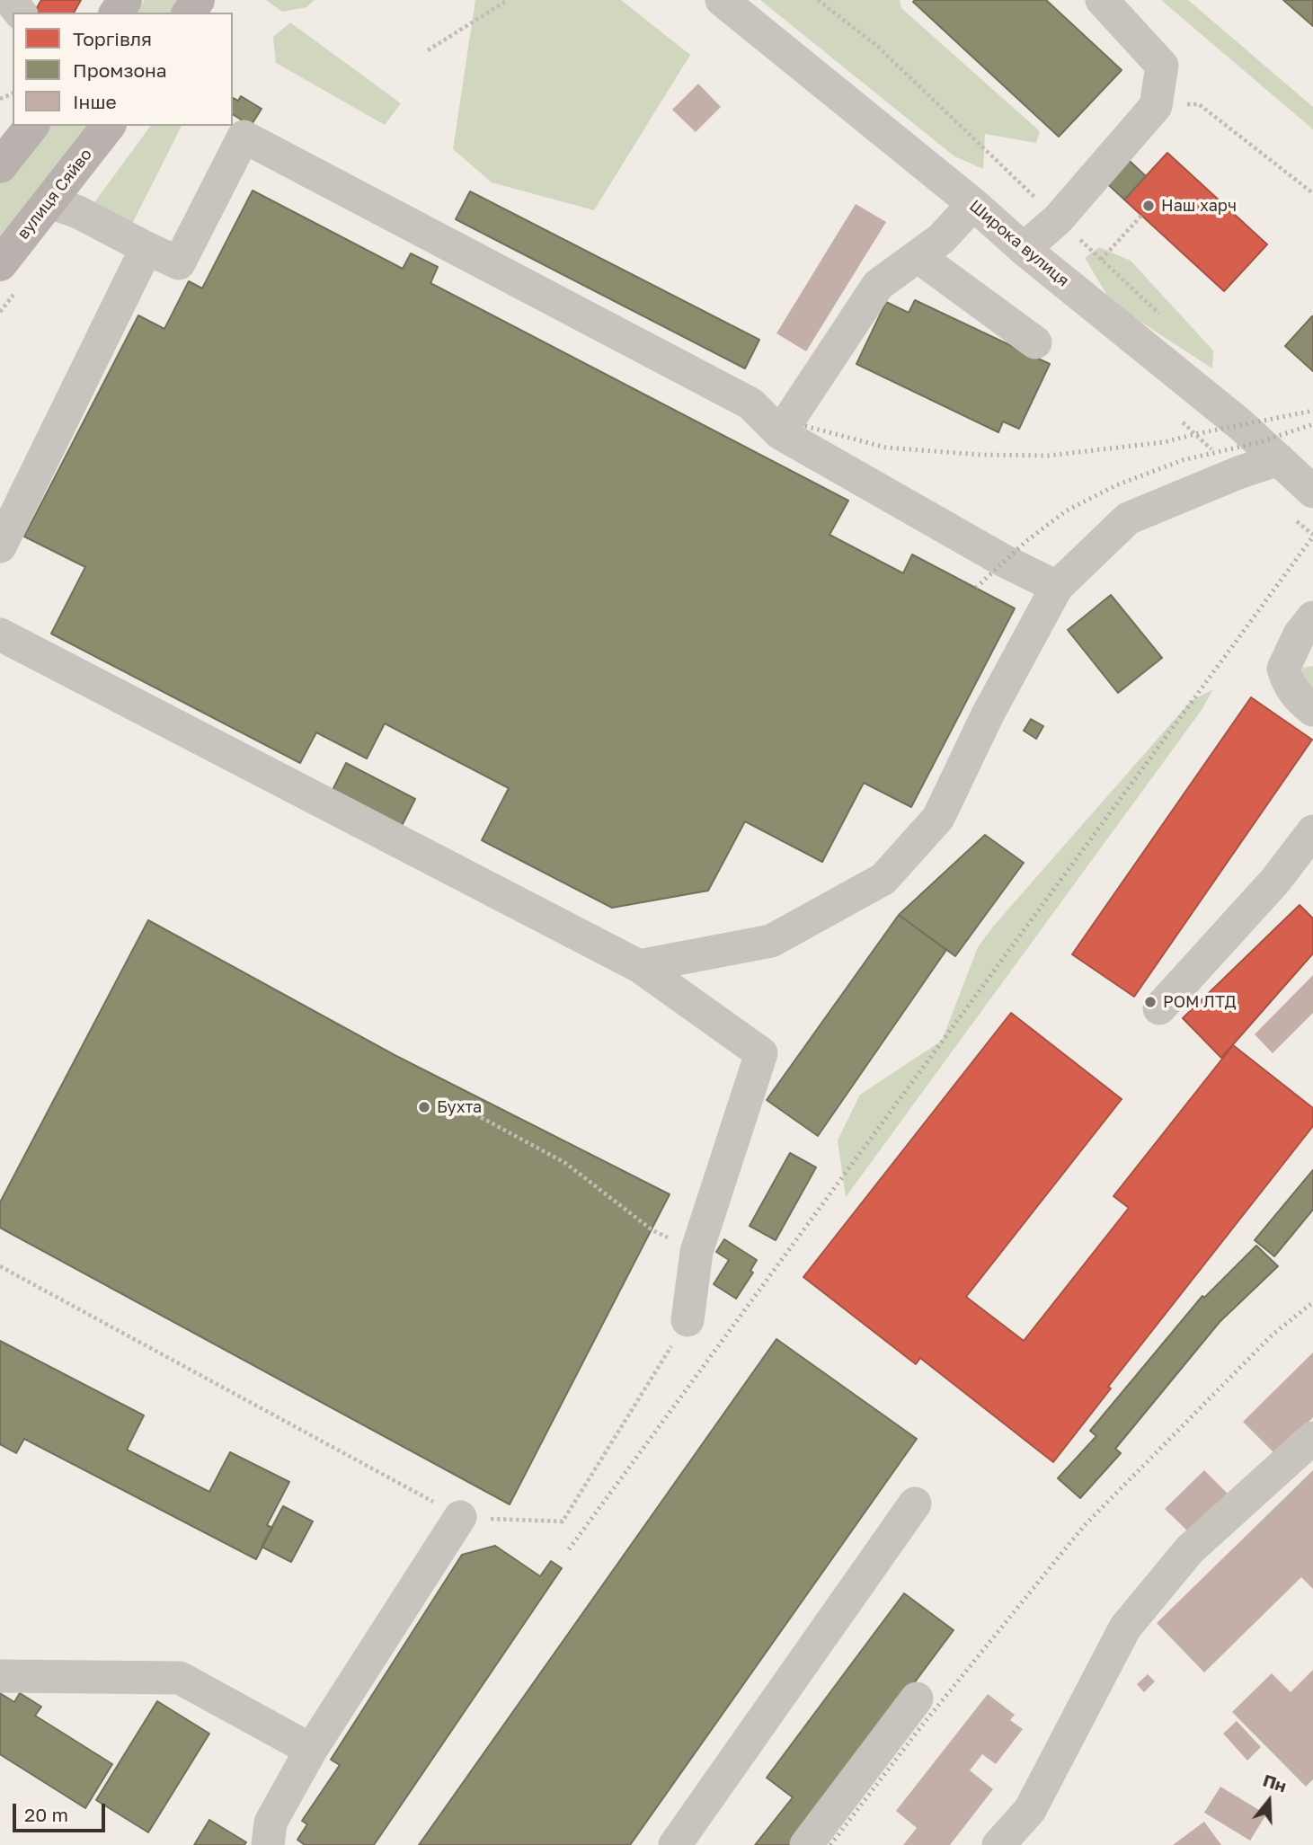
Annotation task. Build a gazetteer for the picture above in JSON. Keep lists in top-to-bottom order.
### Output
{
  "streets": {
    "main road": ["вулиця Сяйво"],
    "street": ["Широка вулиця"]
  },
  "places": ["Наш харч", "РОМ ЛТД", "Бухта"],
  "legend": ["Торгівля", "Промзона", "Інше"],
  "scale_bar": "20 m",
  "north": "top"
}
